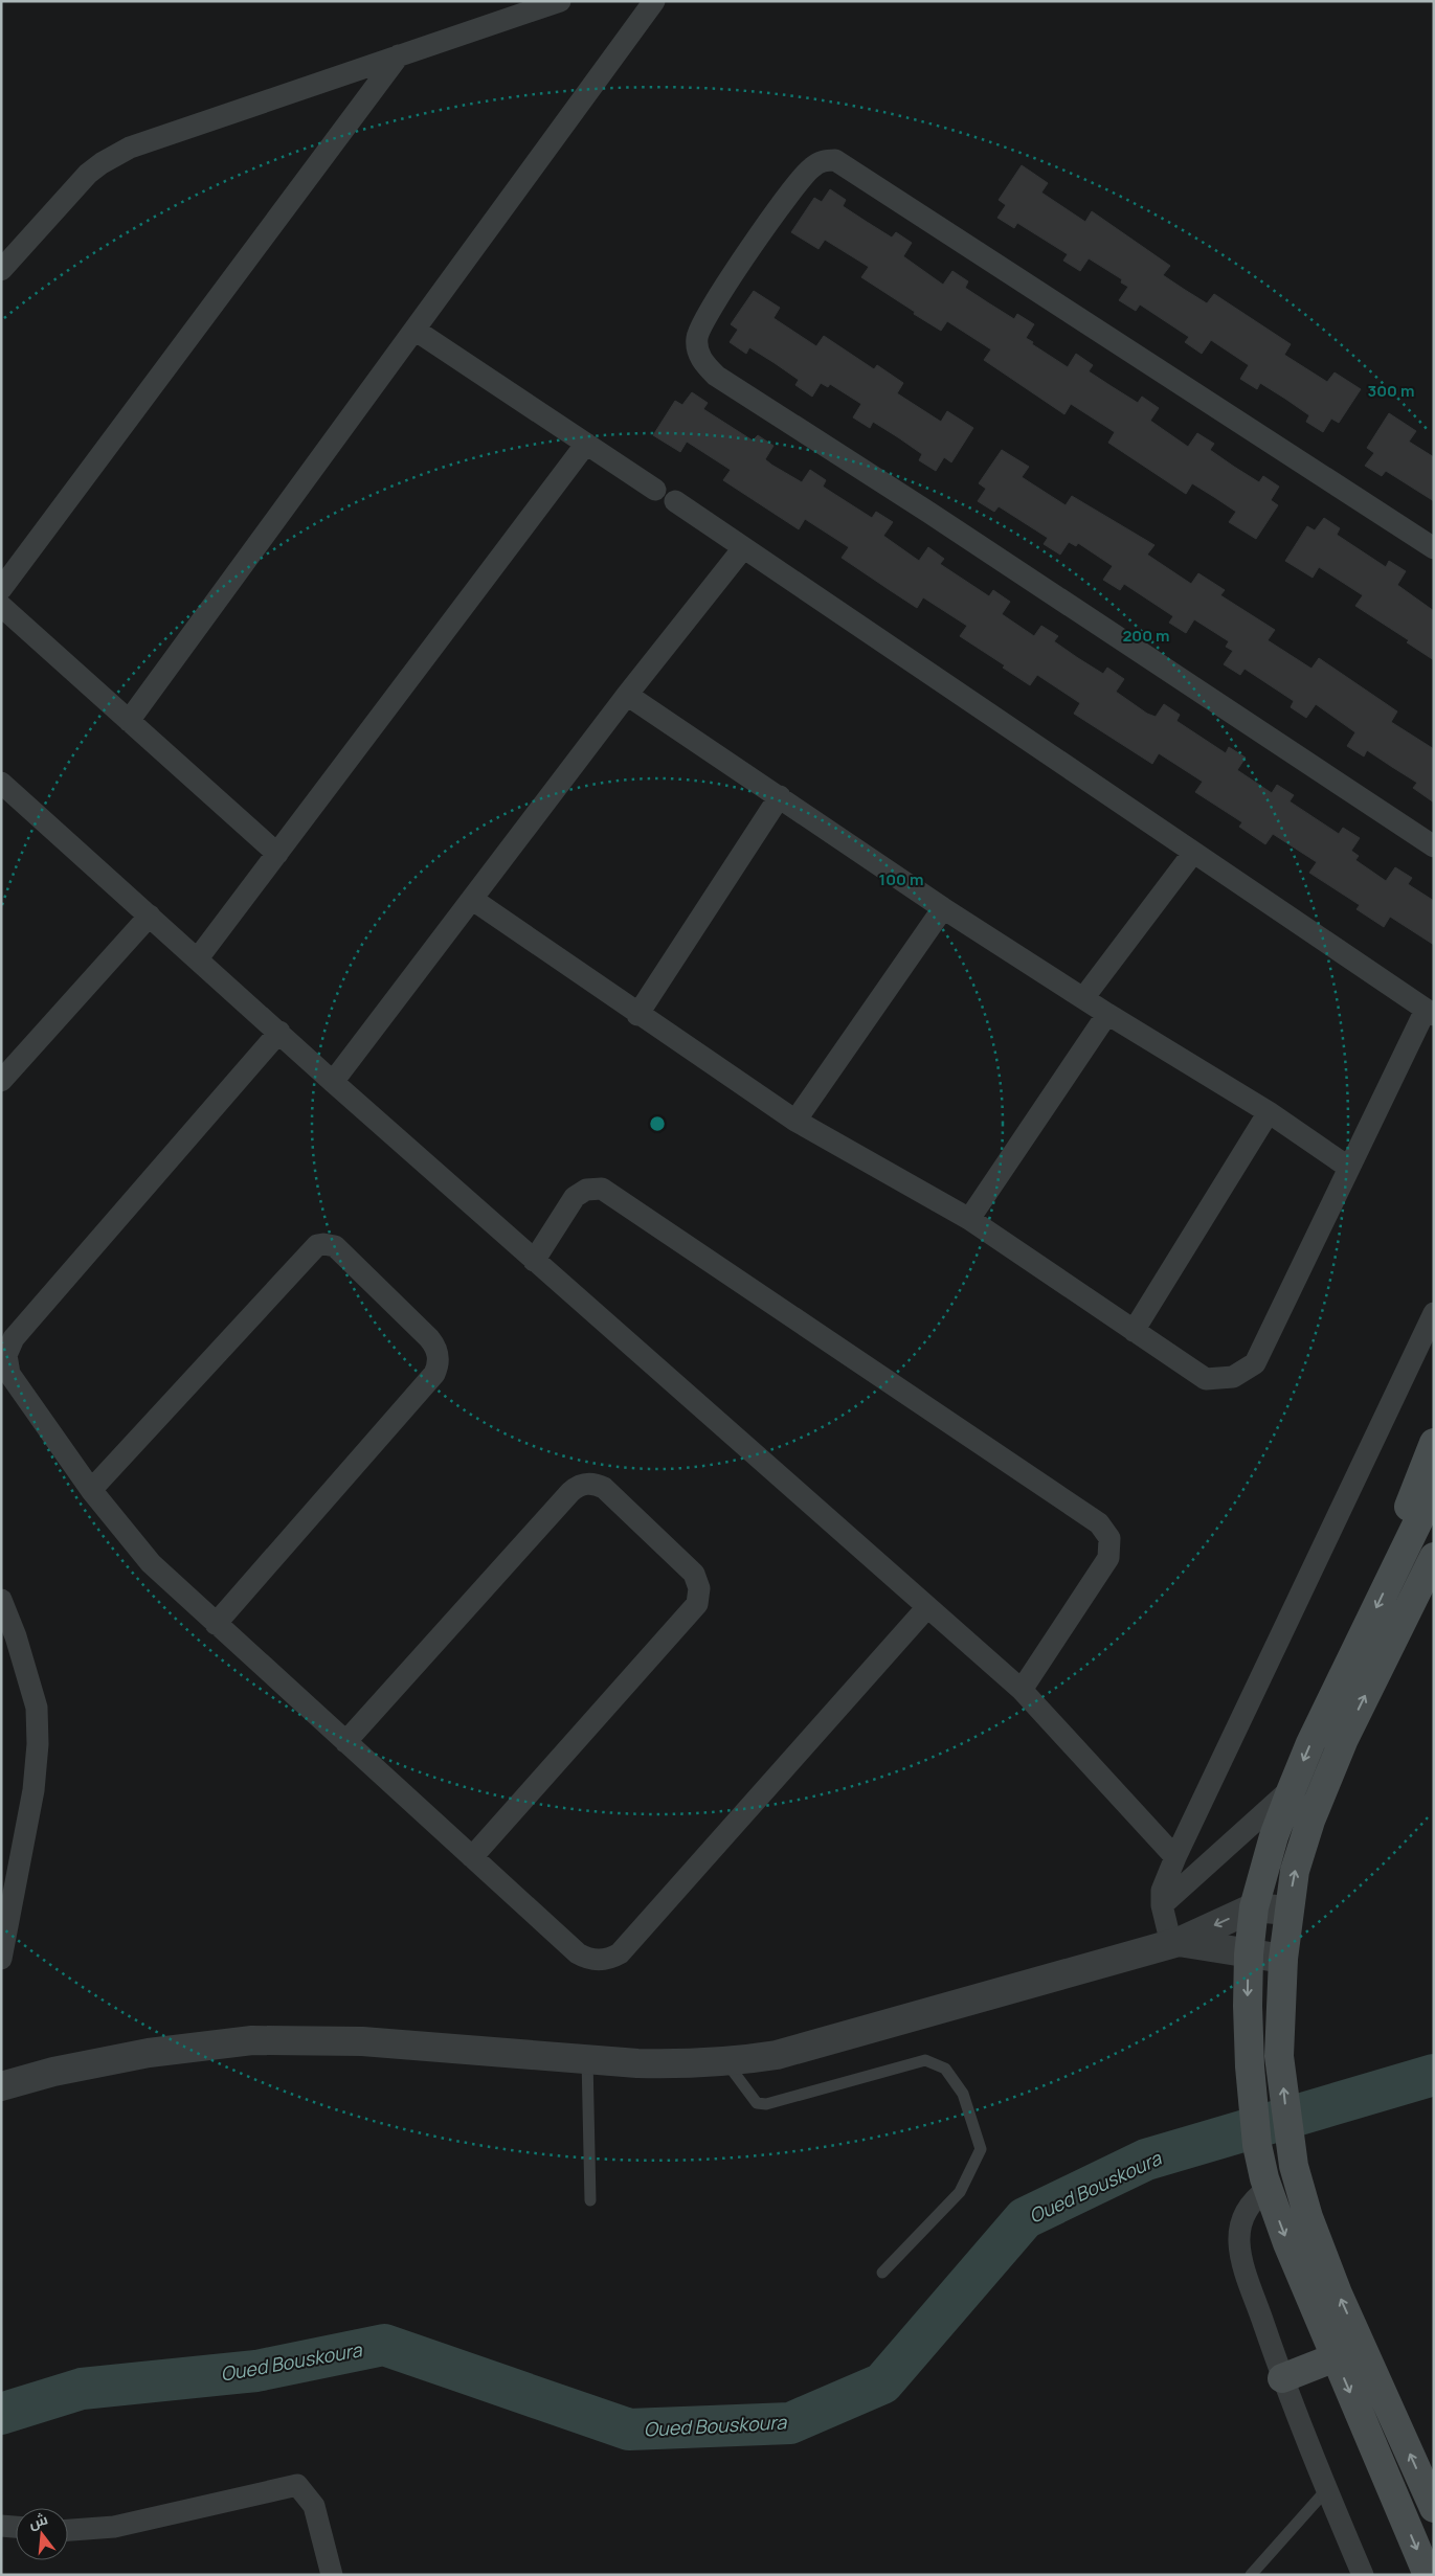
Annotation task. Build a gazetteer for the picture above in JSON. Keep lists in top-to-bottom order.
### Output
{
  "water": ["Oued Bouskoura"],
  "north": "top",
  "rings": ["300 m", "200 m", "100 m"]
}
